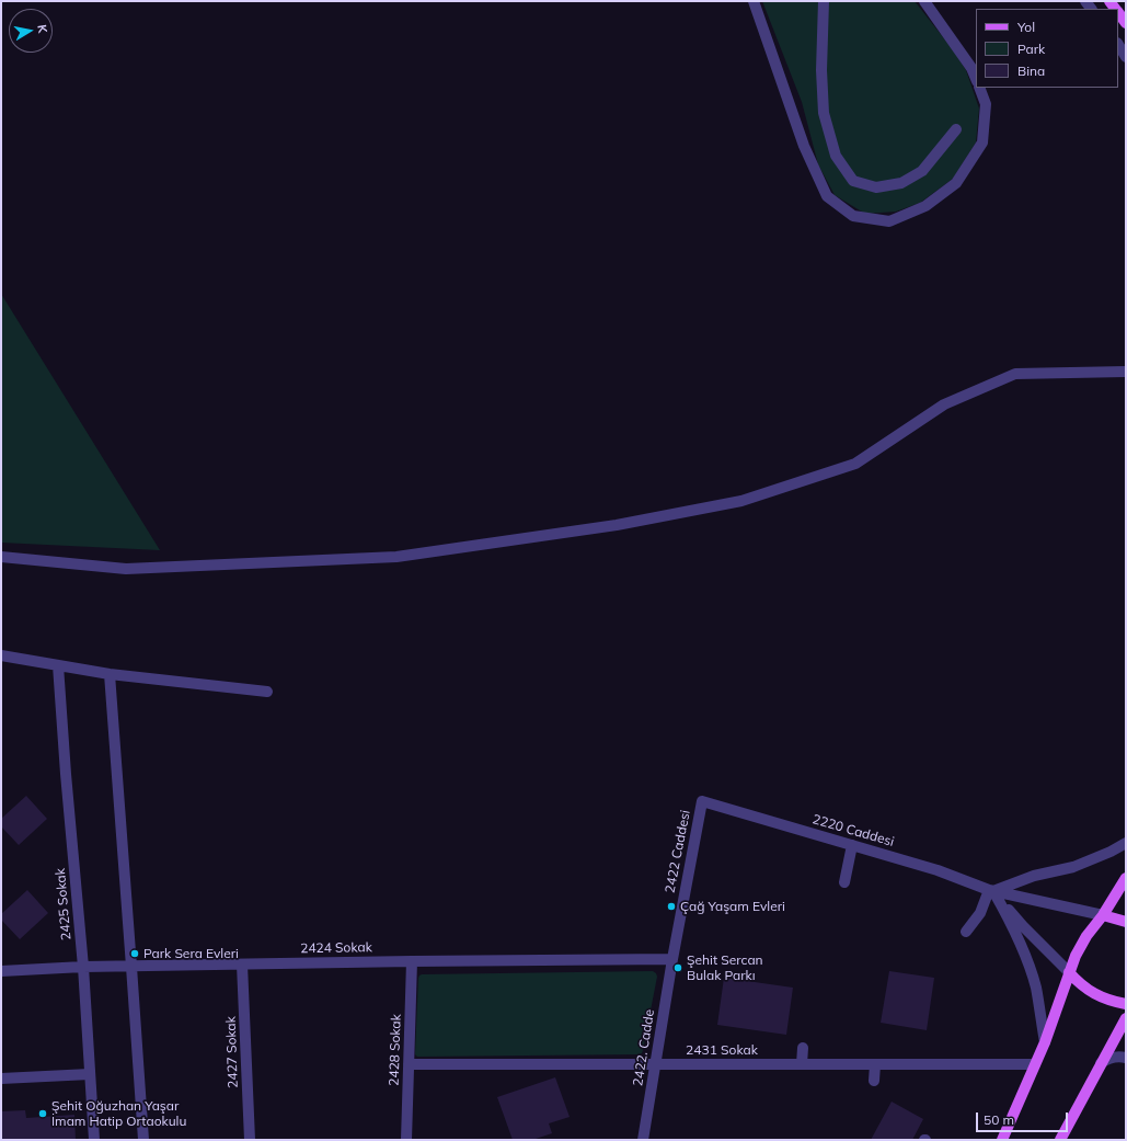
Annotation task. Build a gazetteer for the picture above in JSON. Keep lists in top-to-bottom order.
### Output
{
  "streets": {
    "street": [
      "2220 Caddesi",
      "2422 Caddesi",
      "2425 Sokak",
      "2424 Sokak",
      "2422. Cadde",
      "2428 Sokak",
      "2431 Sokak",
      "2427 Sokak"
    ]
  },
  "crossings": [
    ["2220 Caddesi", "2422 Caddesi"],
    ["2422 Caddesi", "2424 Sokak"],
    ["2422 Caddesi", "2422. Cadde"],
    ["2425 Sokak", "2424 Sokak"],
    ["2424 Sokak", "2422. Cadde"],
    ["2424 Sokak", "2428 Sokak"],
    ["2424 Sokak", "2427 Sokak"],
    ["2422. Cadde", "2431 Sokak"],
    ["2428 Sokak", "2431 Sokak"]
  ],
  "places": [
    "Çağ Yaşam Evleri",
    "Park Sera Evleri",
    "Şehit Sercan Bulak Parkı",
    "Şehit Oğuzhan Yaşar İmam Hatip Ortaokulu"
  ],
  "legend": ["Yol", "Park", "Bina"],
  "scale_bar": "50 m",
  "north": "right"
}
